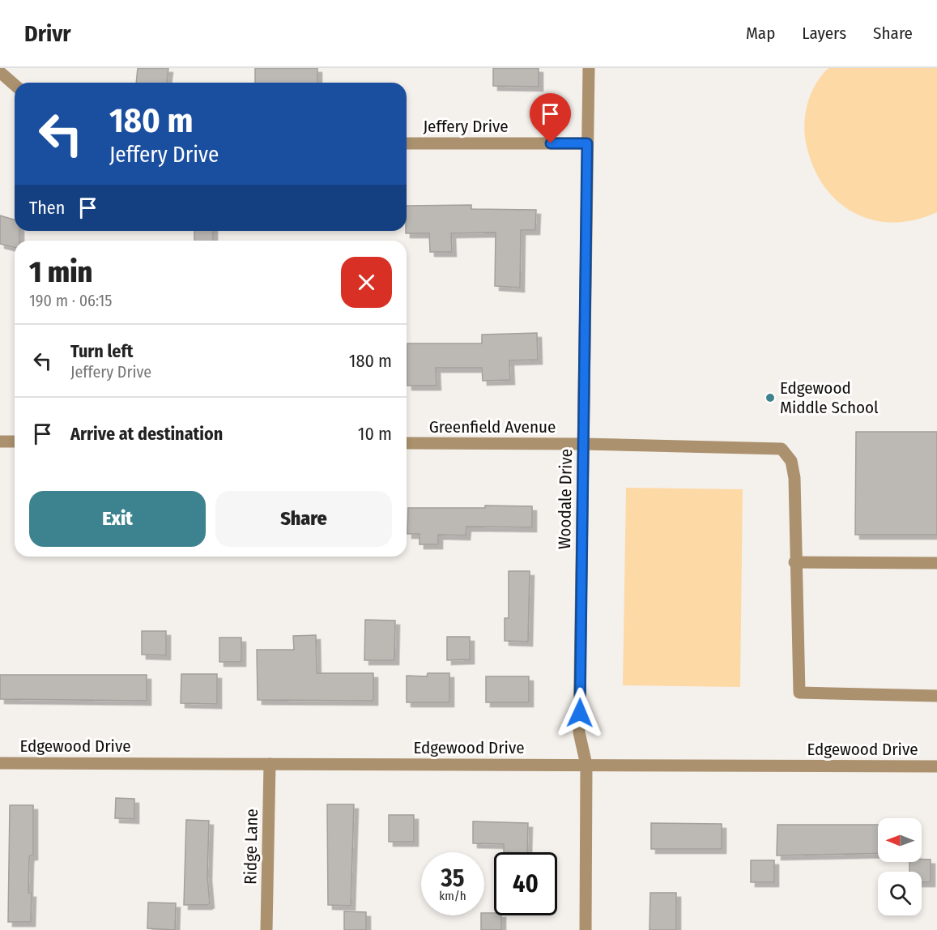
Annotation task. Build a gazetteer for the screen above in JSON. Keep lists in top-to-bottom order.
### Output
{
  "streets": {
    "street": [
      "Jeffery Drive",
      "Greenfield Avenue",
      "Woodale Drive",
      "Edgewood Drive",
      "Ridge Lane"
    ]
  },
  "crossings": [
    ["Jeffery Drive", "Woodale Drive"],
    ["Greenfield Avenue", "Woodale Drive"],
    ["Woodale Drive", "Edgewood Drive"],
    ["Edgewood Drive", "Ridge Lane"]
  ],
  "places": ["Edgewood Middle School"],
  "north": "left",
  "page": {
    "header": "Drivr",
    "nav": ["Map", "Layers", "Share"],
    "turn": ["180 m", "Jeffery Drive"],
    "then": "Then",
    "heading": ["1 min", "190 m · 06:15"],
    "list": [
      {
        "name": "Turn left",
        "note": "Jeffery Drive",
        "value": "180 m"
      },
      {
        "name": "Arrive at destination",
        "value": "10 m"
      }
    ],
    "buttons": ["Exit", "Share"],
    "speed": "35 km/h",
    "limit": "40"
  }
}
